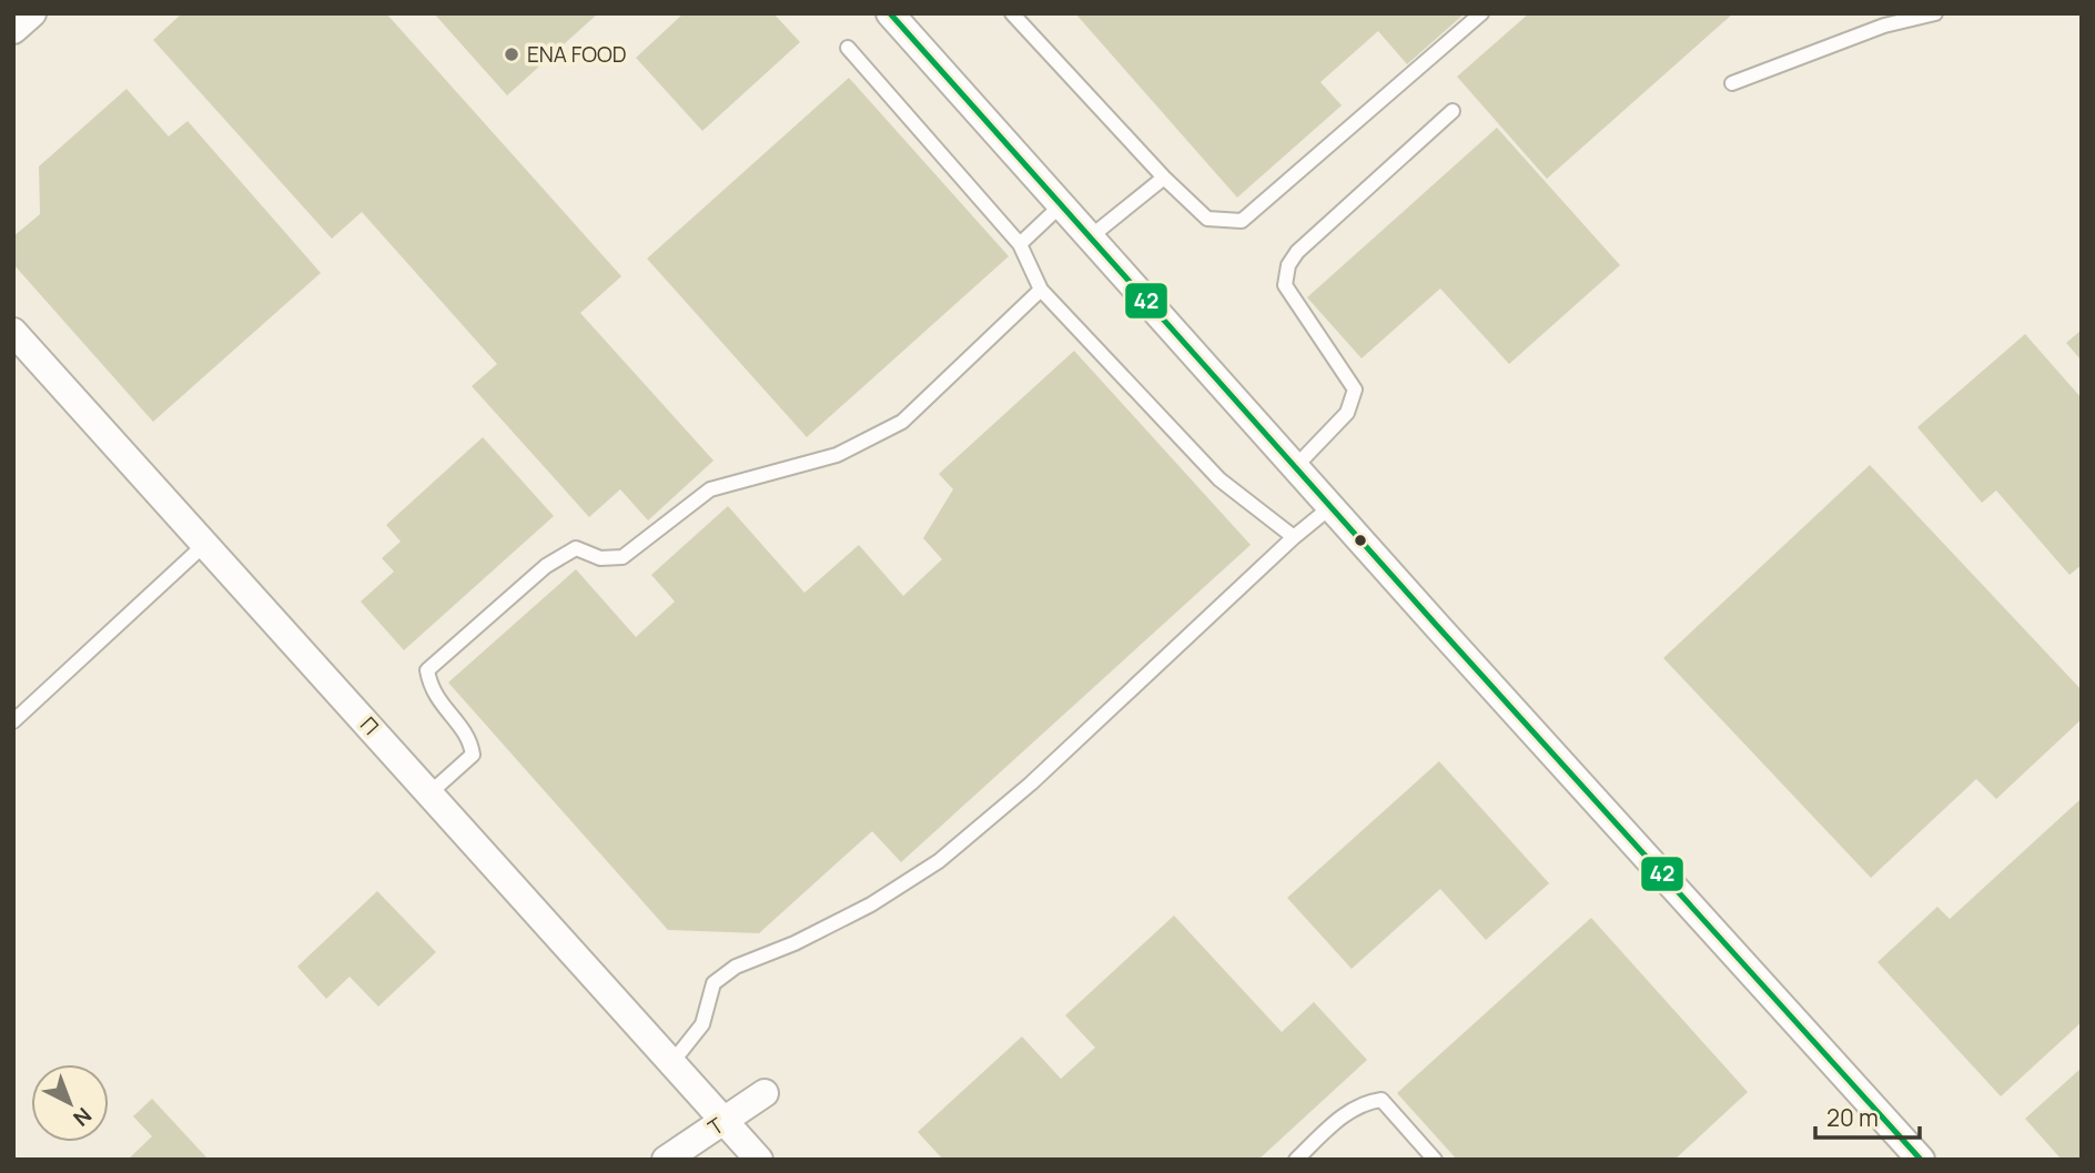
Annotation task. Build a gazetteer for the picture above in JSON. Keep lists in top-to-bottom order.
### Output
{
  "streets": {
    "street": ["Π", "Τ"]
  },
  "crossings": [
    ["Π", "Τ"]
  ],
  "places": ["ENA FOOD"],
  "lines": ["transit line 42"],
  "scale_bar": "20 m",
  "north": "bottom right"
}
